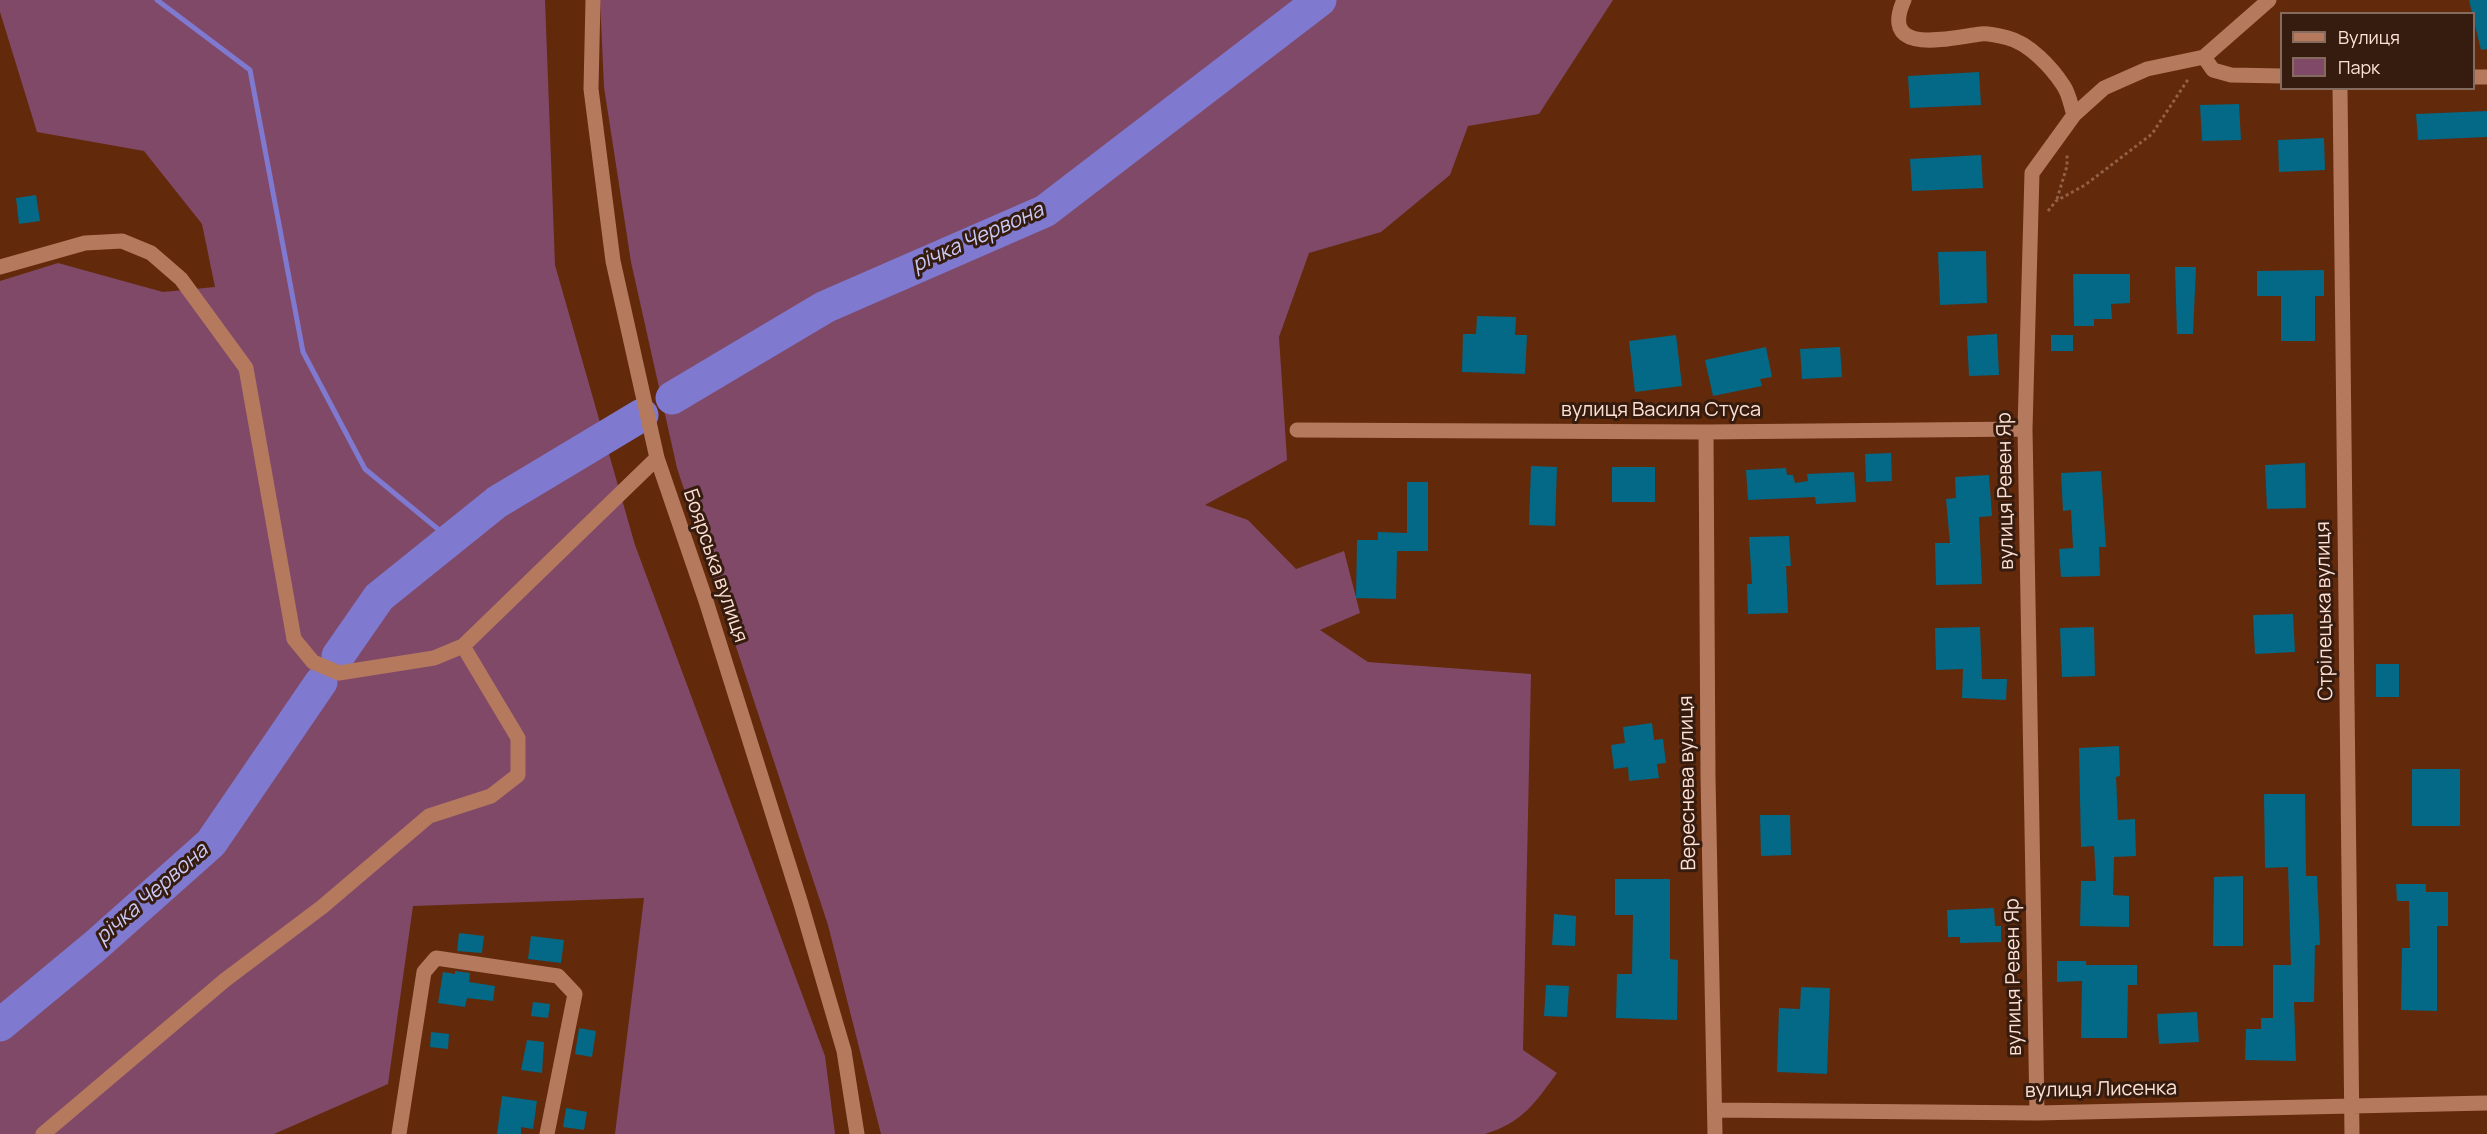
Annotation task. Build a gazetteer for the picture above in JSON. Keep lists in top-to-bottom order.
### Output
{
  "streets": {
    "street": [
      "вулиця Василя Стуса",
      "вулиця Ревен Яр",
      "Боярська вулиця",
      "Стрілецька вулиця",
      "Вереснева вулиця",
      "вулиця Лисенка"
    ]
  },
  "crossings": [
    ["вулиця Василя Стуса", "вулиця Ревен Яр"],
    ["вулиця Василя Стуса", "Вереснева вулиця"],
    ["вулиця Ревен Яр", "вулиця Лисенка"],
    ["Стрілецька вулиця", "вулиця Лисенка"],
    ["Вереснева вулиця", "вулиця Лисенка"]
  ],
  "water": ["річка Червона"],
  "legend": ["Вулиця", "Парк"]
}
